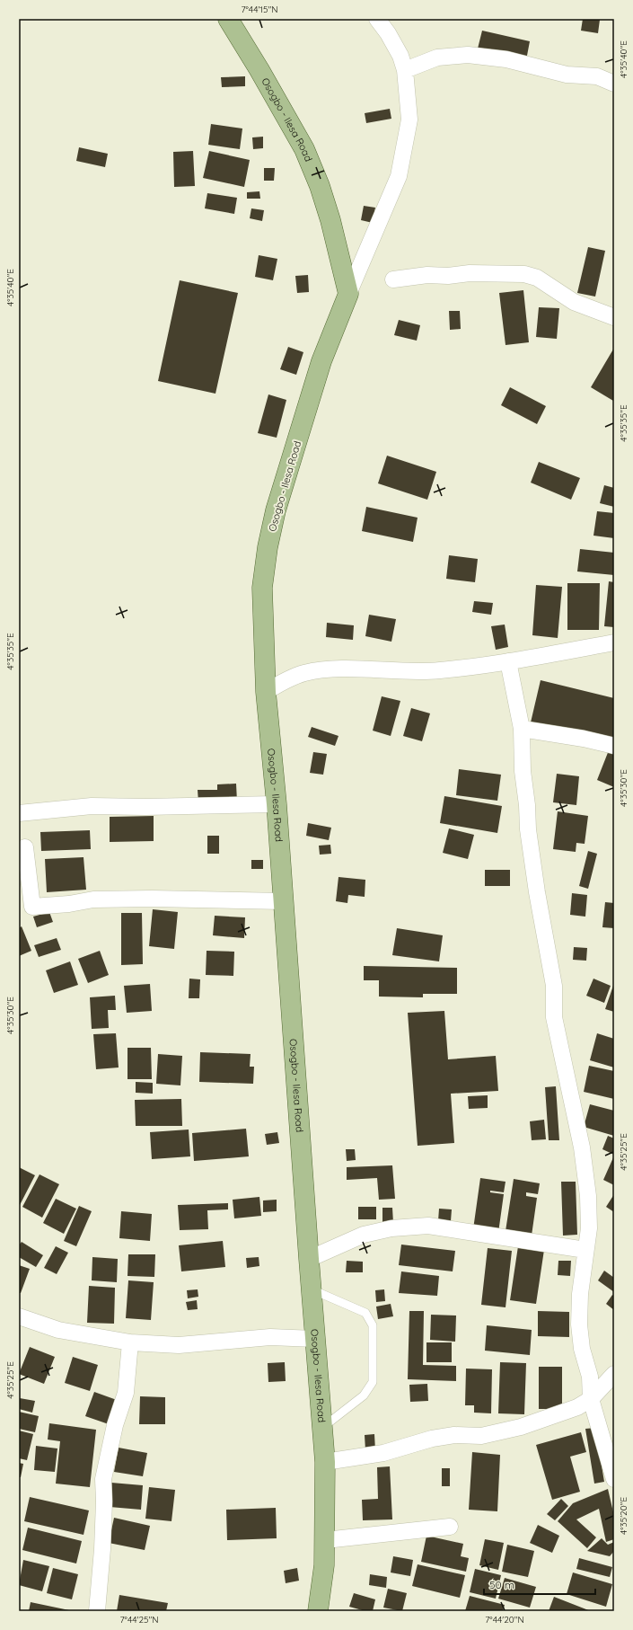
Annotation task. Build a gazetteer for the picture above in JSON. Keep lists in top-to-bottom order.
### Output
{
  "streets": {
    "main road": ["Osogbo - Ilesa Road"]
  },
  "scale_bar": "50 m",
  "coordinates": [
    "7°44'15\"N",
    "4°35'40\"E",
    "4°35'35\"E",
    "4°35'30\"E",
    "4°35'25\"E",
    "4°35'20\"E",
    "7°44'25\"N",
    "7°44'20\"N"
  ]
}
